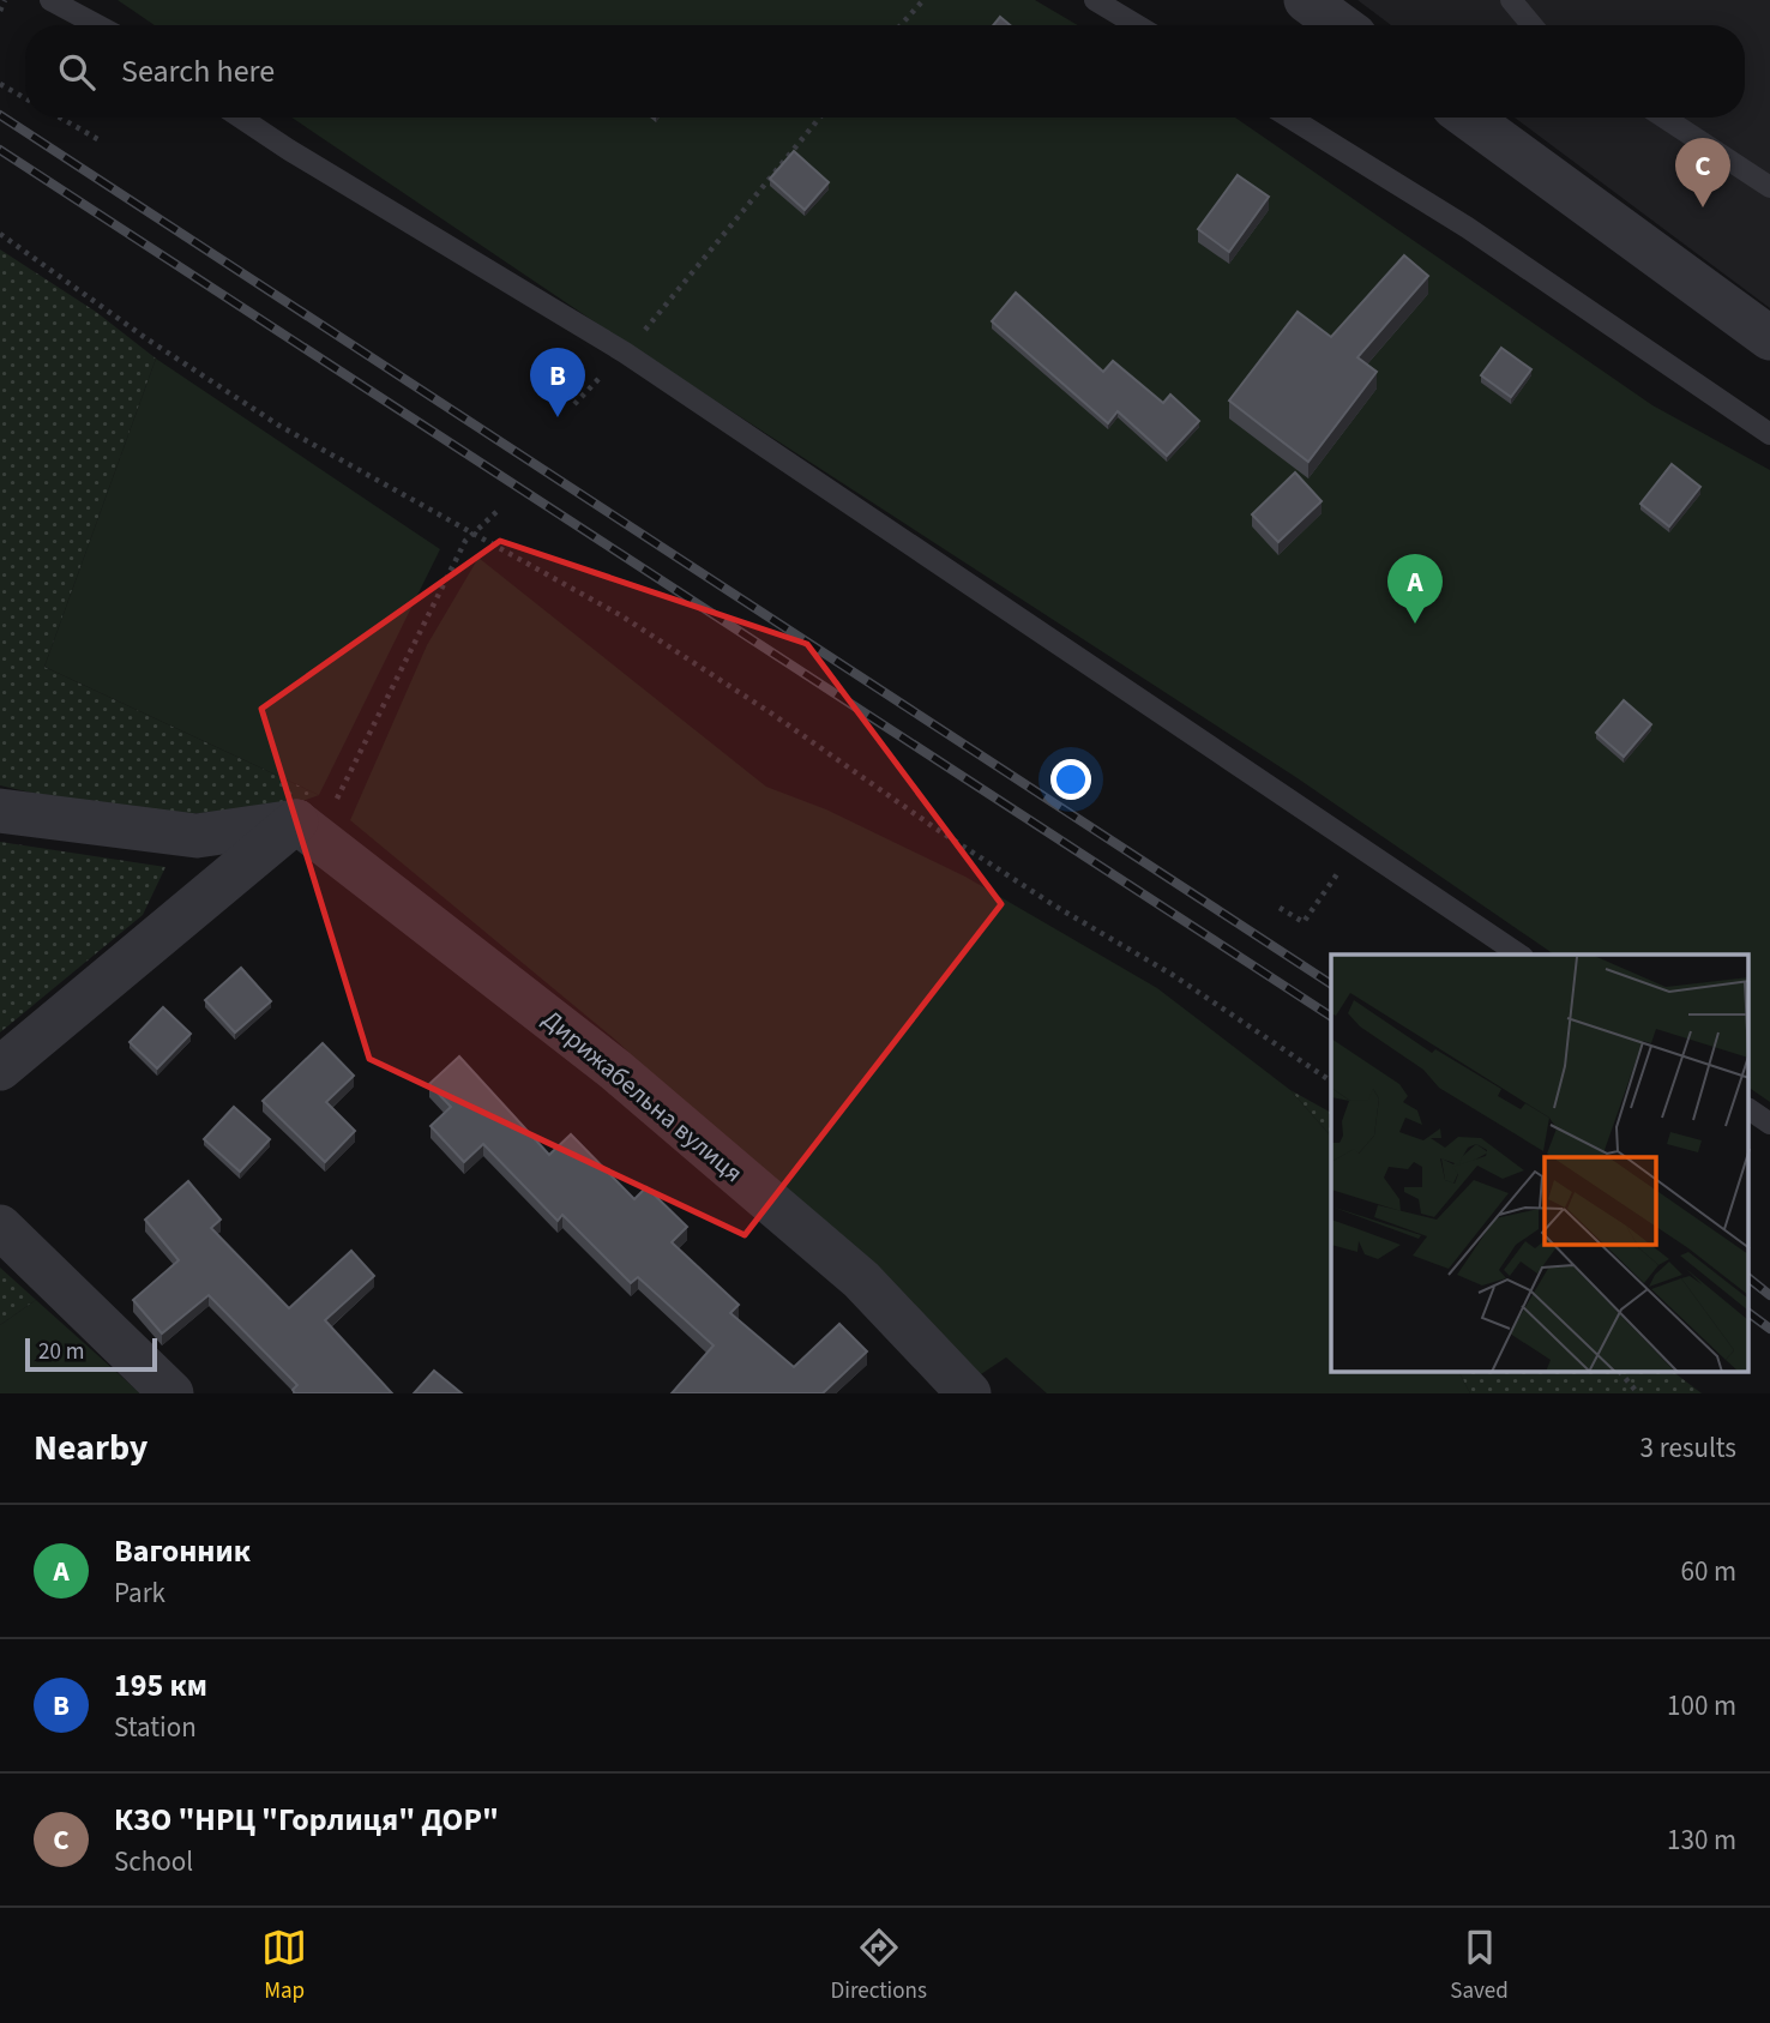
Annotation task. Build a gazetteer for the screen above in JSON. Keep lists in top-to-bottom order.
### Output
{
  "streets": {
    "street": ["Дирижабельна вулиця"]
  },
  "scale_bar": "20 m",
  "page": {
    "search": "Search here",
    "pins": ["C", "B", "A"],
    "scale": "20 m",
    "heading": ["Nearby", "3 results"],
    "list": [
      {
        "mark": "A",
        "name": "Вагонник",
        "note": "Park",
        "value": "60 m"
      },
      {
        "mark": "B",
        "name": "195 км",
        "note": "Station",
        "value": "100 m"
      },
      {
        "mark": "C",
        "name": "КЗО \"НРЦ \"Горлиця\" ДОР\"",
        "note": "School",
        "value": "130 m"
      }
    ],
    "nav": ["Map", "Directions", "Saved"]
  }
}
